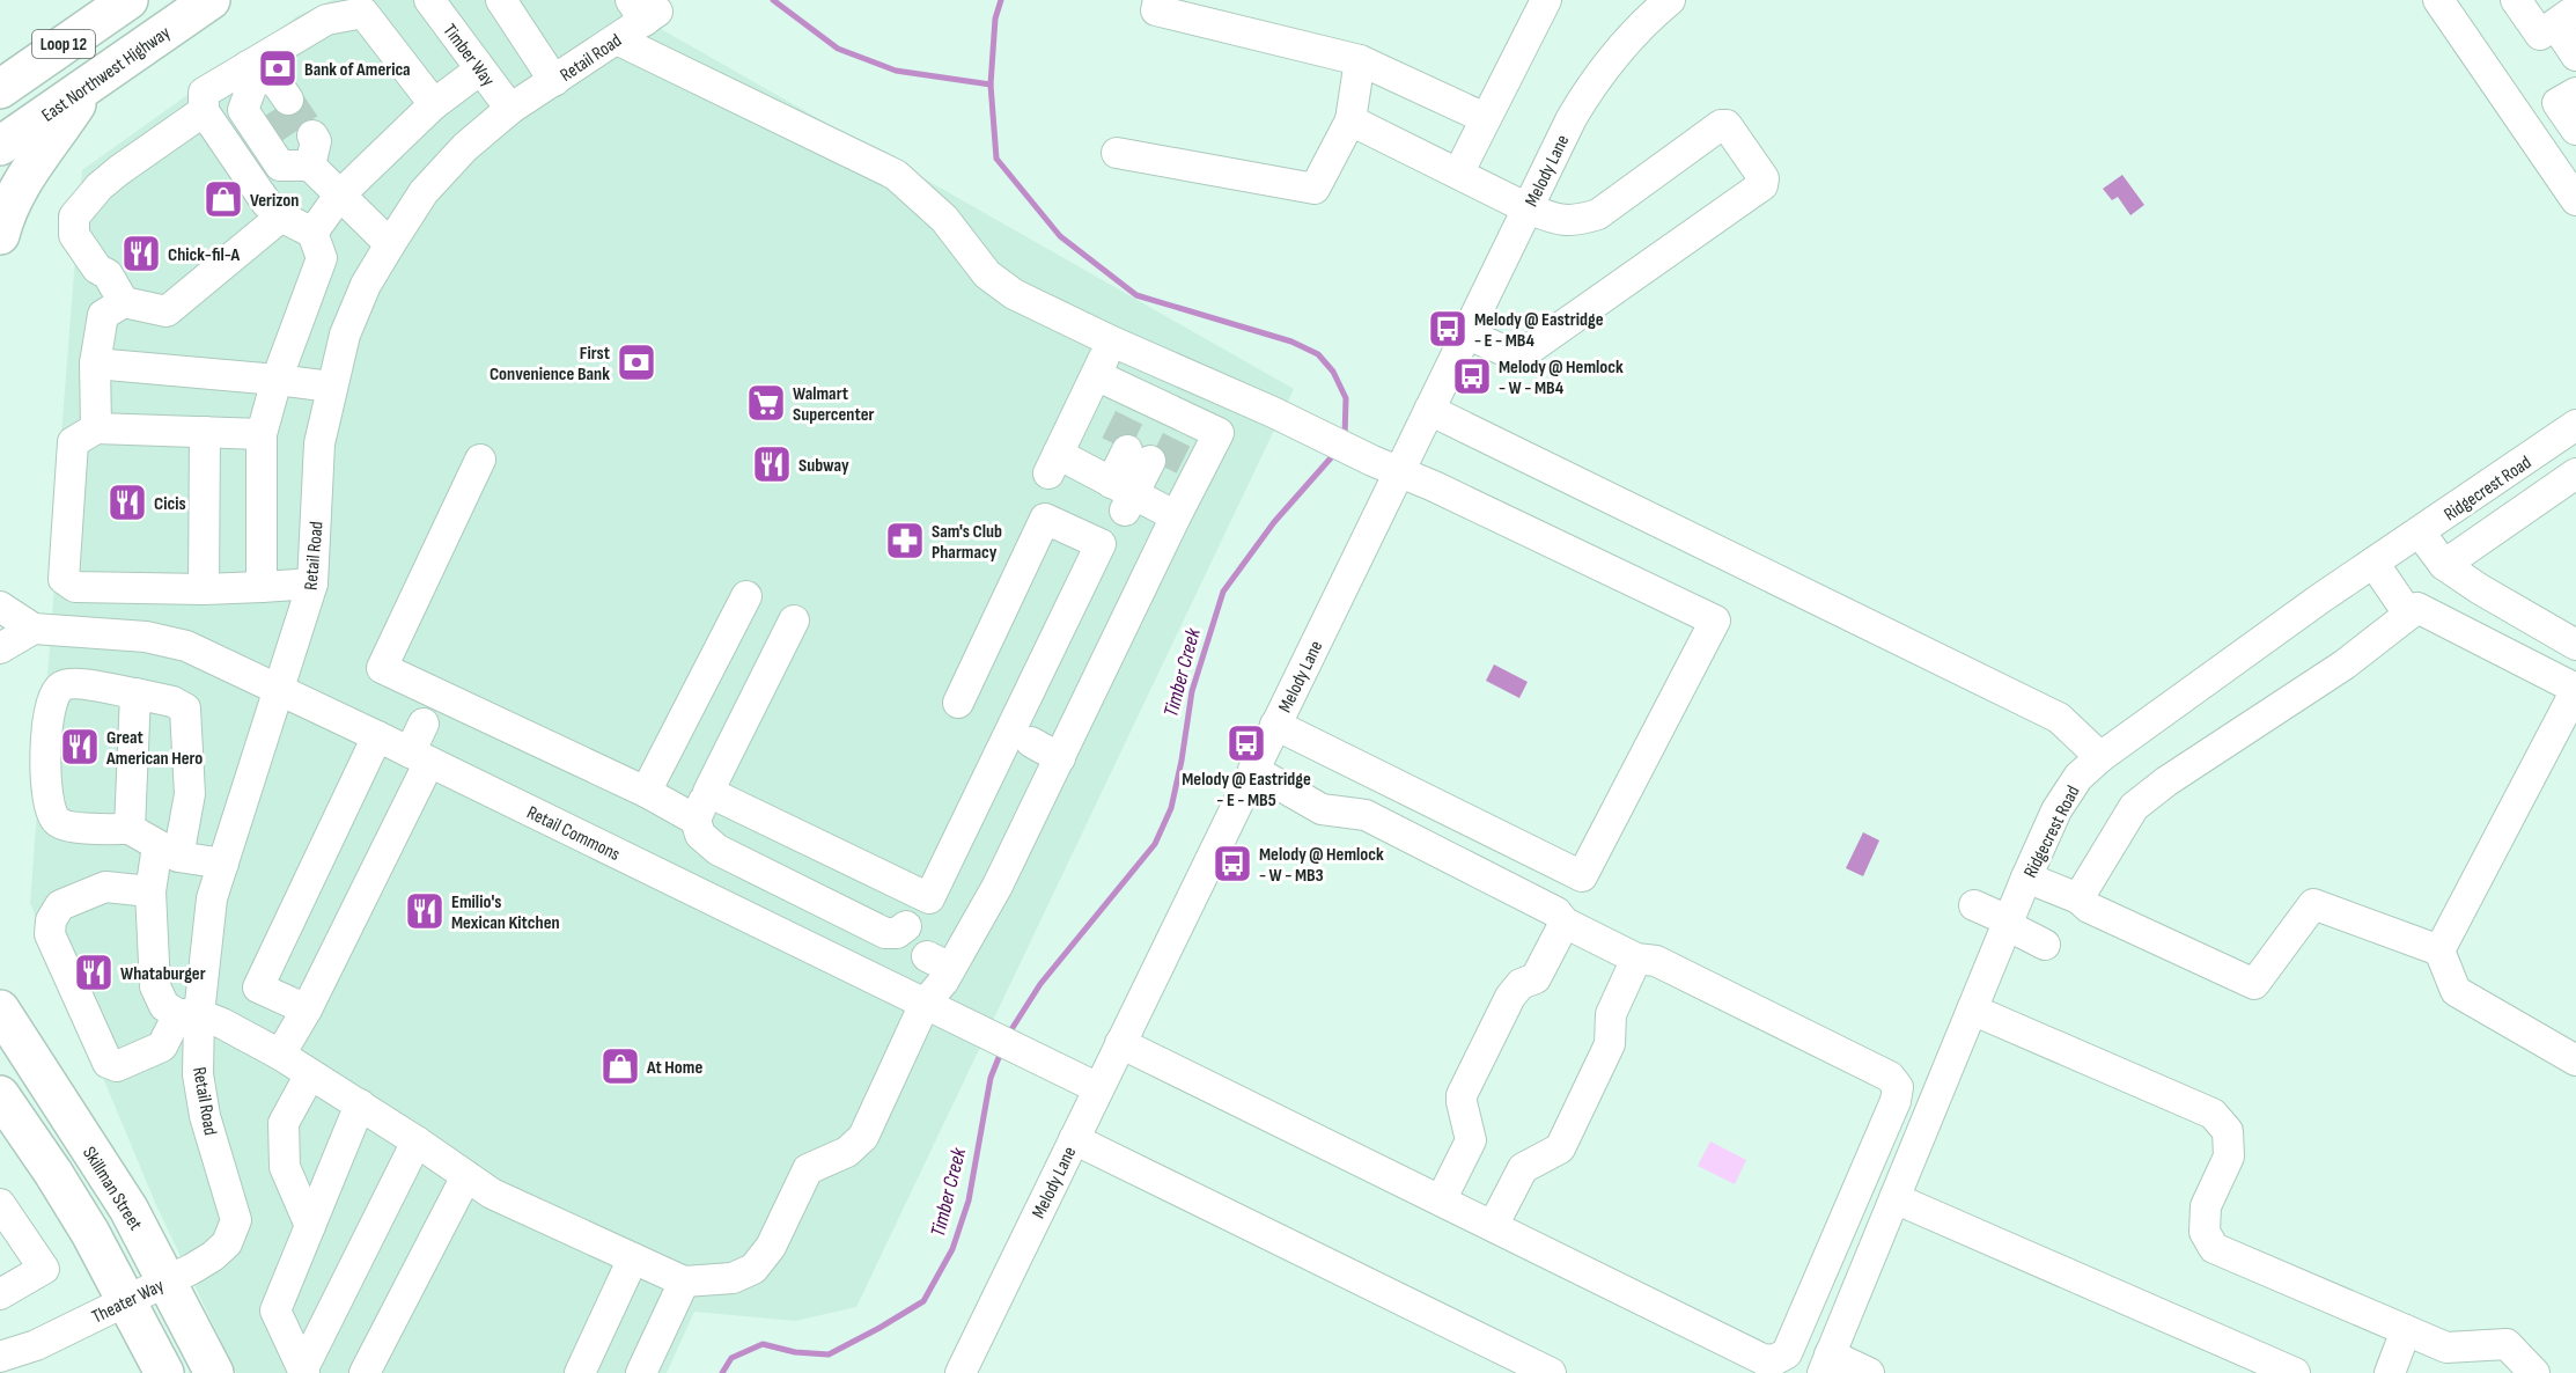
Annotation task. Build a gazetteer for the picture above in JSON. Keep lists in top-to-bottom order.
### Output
{
  "streets": {
    "main road": ["Loop 12", "East Northwest Highway", "Skillman Street"],
    "street": [
      "Timber Way",
      "Retail Road",
      "Melody Lane",
      "Ridgecrest Road",
      "Retail Commons",
      "Theater Way"
    ]
  },
  "crossings": [
    ["Timber Way", "Retail Road"],
    ["Retail Road", "Retail Commons"],
    ["Retail Road", "Theater Way"],
    ["Melody Lane", "Retail Commons"],
    ["Skillman Street", "Theater Way"]
  ],
  "water": ["Timber Creek"],
  "places": {
    "bank": ["Bank of America", "First Convenience Bank"],
    "shop": ["Verizon", "At Home"],
    "restaurant": [
      "Chick-fil-A",
      "Subway",
      "Cicis",
      "Great American Hero",
      "Emilio's Mexican Kitchen",
      "Whataburger"
    ],
    "bus stop": [
      "Melody @ Eastridge - E - MB4",
      "Melody @ Hemlock - W - MB4",
      "Melody @ Eastridge - E - MB5",
      "Melody @ Hemlock - W - MB3"
    ],
    "supermarket": ["Walmart Supercenter"],
    "pharmacy": ["Sam's Club Pharmacy"]
  }
}
